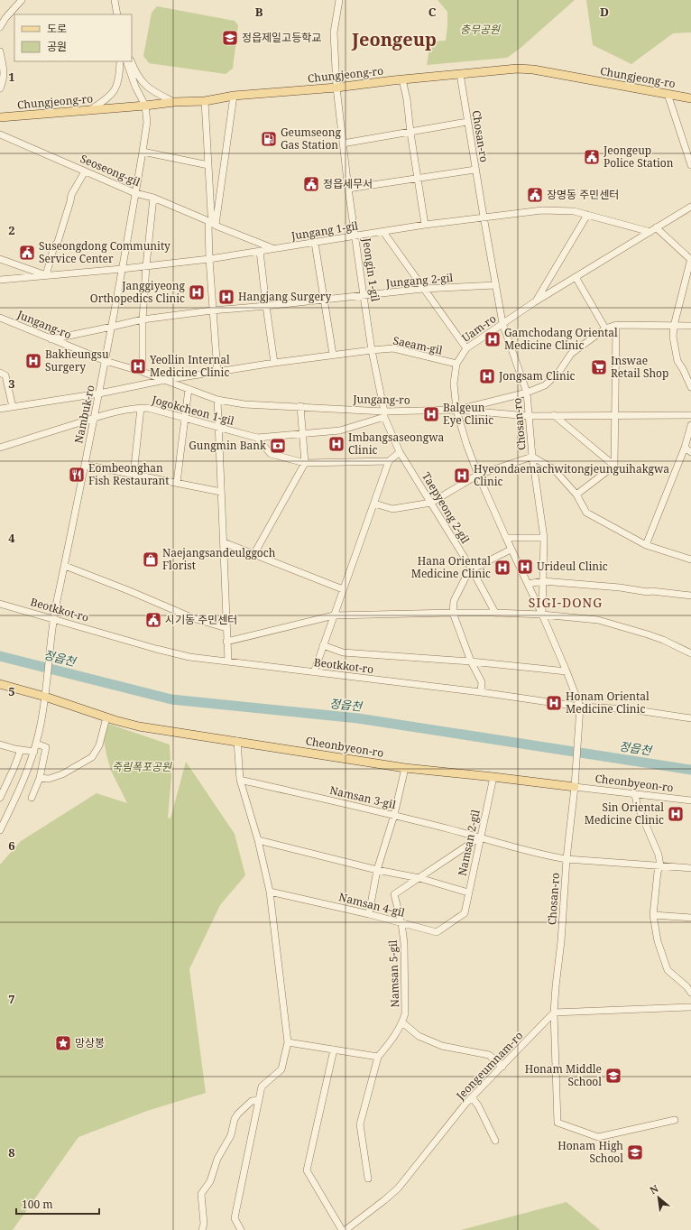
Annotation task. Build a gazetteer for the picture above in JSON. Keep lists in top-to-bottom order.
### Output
{
  "streets": {
    "main road": ["Chungjeong-ro", "Cheonbyeon-ro"],
    "street": [
      "Chosan-ro",
      "Seoseong-gil",
      "Jungang 1-gil",
      "Jeongin 1-gil",
      "Jungang 2-gil",
      "Jungang-ro",
      "Uam-ro",
      "Saeam-gil",
      "Jogokcheon 1-gil",
      "Nambuk-ro",
      "Taepyeong 2-gil",
      "Beotkkot-ro",
      "Namsan 3-gil",
      "Namsan 2-gil",
      "Namsan 4-gil",
      "Namsan 5-gil",
      "Jeongeumnam-ro"
    ]
  },
  "crossings": [
    ["Chungjeong-ro", "Chosan-ro"],
    ["Chungjeong-ro", "Jeongin 1-gil"],
    ["Chungjeong-ro", "Nambuk-ro"],
    ["Chosan-ro", "Jungang 1-gil"],
    ["Chosan-ro", "Jungang 2-gil"],
    ["Chosan-ro", "Jungang-ro"],
    ["Chosan-ro", "Uam-ro"],
    ["Chosan-ro", "Beotkkot-ro"],
    ["Chosan-ro", "Cheonbyeon-ro"],
    ["Chosan-ro", "Namsan 3-gil"],
    ["Chosan-ro", "Jeongeumnam-ro"],
    ["Seoseong-gil", "Jungang 1-gil"],
    ["Seoseong-gil", "Nambuk-ro"],
    ["Jungang 1-gil", "Jeongin 1-gil"],
    ["Jungang 1-gil", "Uam-ro"],
    ["Jungang 1-gil", "Nambuk-ro"],
    ["Jeongin 1-gil", "Jungang 2-gil"],
    ["Jeongin 1-gil", "Jungang-ro"],
    ["Jeongin 1-gil", "Saeam-gil"],
    ["Jeongin 1-gil", "Jogokcheon 1-gil"],
    ["Jeongin 1-gil", "Taepyeong 2-gil"],
    ["Jungang 2-gil", "Jungang-ro"],
    ["Jungang 2-gil", "Nambuk-ro"],
    ["Jungang-ro", "Uam-ro"],
    ["Jungang-ro", "Saeam-gil"],
    ["Jungang-ro", "Jogokcheon 1-gil"],
    ["Jungang-ro", "Nambuk-ro"],
    ["Jungang-ro", "Taepyeong 2-gil"],
    ["Uam-ro", "Saeam-gil"],
    ["Saeam-gil", "Nambuk-ro"],
    ["Jogokcheon 1-gil", "Nambuk-ro"],
    ["Jogokcheon 1-gil", "Taepyeong 2-gil"],
    ["Nambuk-ro", "Beotkkot-ro"],
    ["Nambuk-ro", "Cheonbyeon-ro"],
    ["Cheonbyeon-ro", "Namsan 2-gil"],
    ["Namsan 3-gil", "Namsan 2-gil"],
    ["Namsan 3-gil", "Namsan 5-gil"],
    ["Namsan 2-gil", "Namsan 4-gil"],
    ["Namsan 2-gil", "Namsan 5-gil"],
    ["Namsan 4-gil", "Namsan 5-gil"]
  ],
  "districts": ["Jeongeup", "SIGI-DONG"],
  "water": ["정읍천"],
  "parks": ["충무공원", "죽림폭포공원"],
  "places": {
    "school or university": ["정읍제일고등학교", "Honam Middle School", "Honam High School"],
    "fuel station": ["Geumseong Gas Station"],
    "public building": [
      "Jeongeup Police Station",
      "정읍세무서",
      "장명동 주민센터",
      "Suseongdong Community Service Center",
      "시기동 주민센터"
    ],
    "hospital": [
      "Janggiyeong Orthopedics Clinic",
      "Hangjang Surgery",
      "Gamchodang Oriental Medicine Clinic",
      "Bakheungsu Surgery",
      "Yeollin Internal Medicine Clinic",
      "Jongsam Clinic",
      "Balgeun Eye Clinic",
      "Imbangsaseongwa Clinic",
      "Hyeondaemachwitongjeunguihakgwa Clinic",
      "Urideul Clinic",
      "Hana Oriental Medicine Clinic",
      "Honam Oriental Medicine Clinic",
      "Sin Oriental Medicine Clinic"
    ],
    "supermarket": ["Inswae Retail Shop"],
    "bank": ["Gungmin Bank"],
    "restaurant": ["Eombeonghan Fish Restaurant"],
    "shop": ["Naejangsandeulggoch Florist"],
    "place": ["망상봉"]
  },
  "legend": ["도로", "공원"],
  "scale_bar": "100 m",
  "north": "top left",
  "grid": {
    "columns": ["B", "C", "D"],
    "rows": [
      "1",
      "2",
      "3",
      "4",
      "5",
      "6",
      "7",
      "8"
    ]
  }
}
